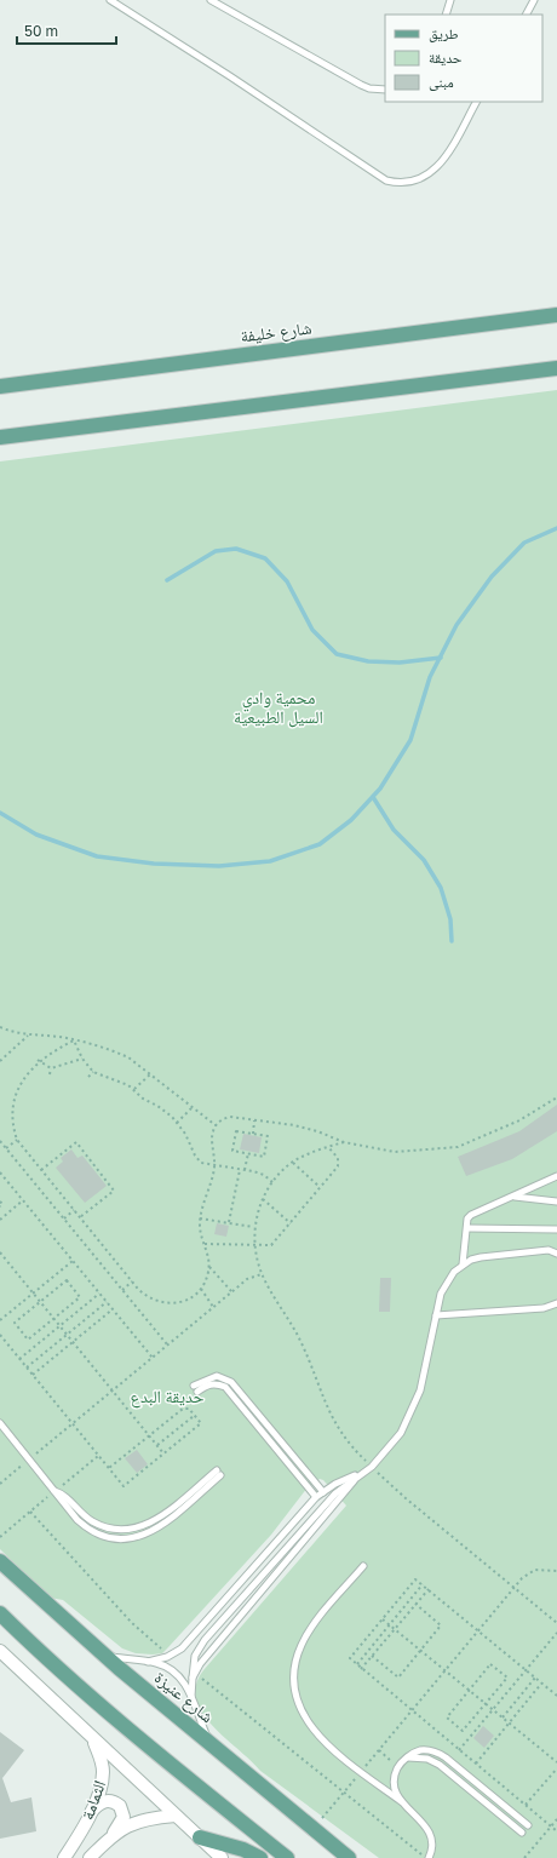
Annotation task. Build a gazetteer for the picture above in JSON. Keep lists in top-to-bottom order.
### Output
{
  "streets": {
    "main road": ["شارع خليفة", "شارع عنيزة"],
    "street": ["الثمامة"]
  },
  "parks": ["محمية وادي السيل الطبيعية", "حديقة البدع"],
  "legend": ["طريق", "حديقة", "مبنى"],
  "scale_bar": "50 m"
}
